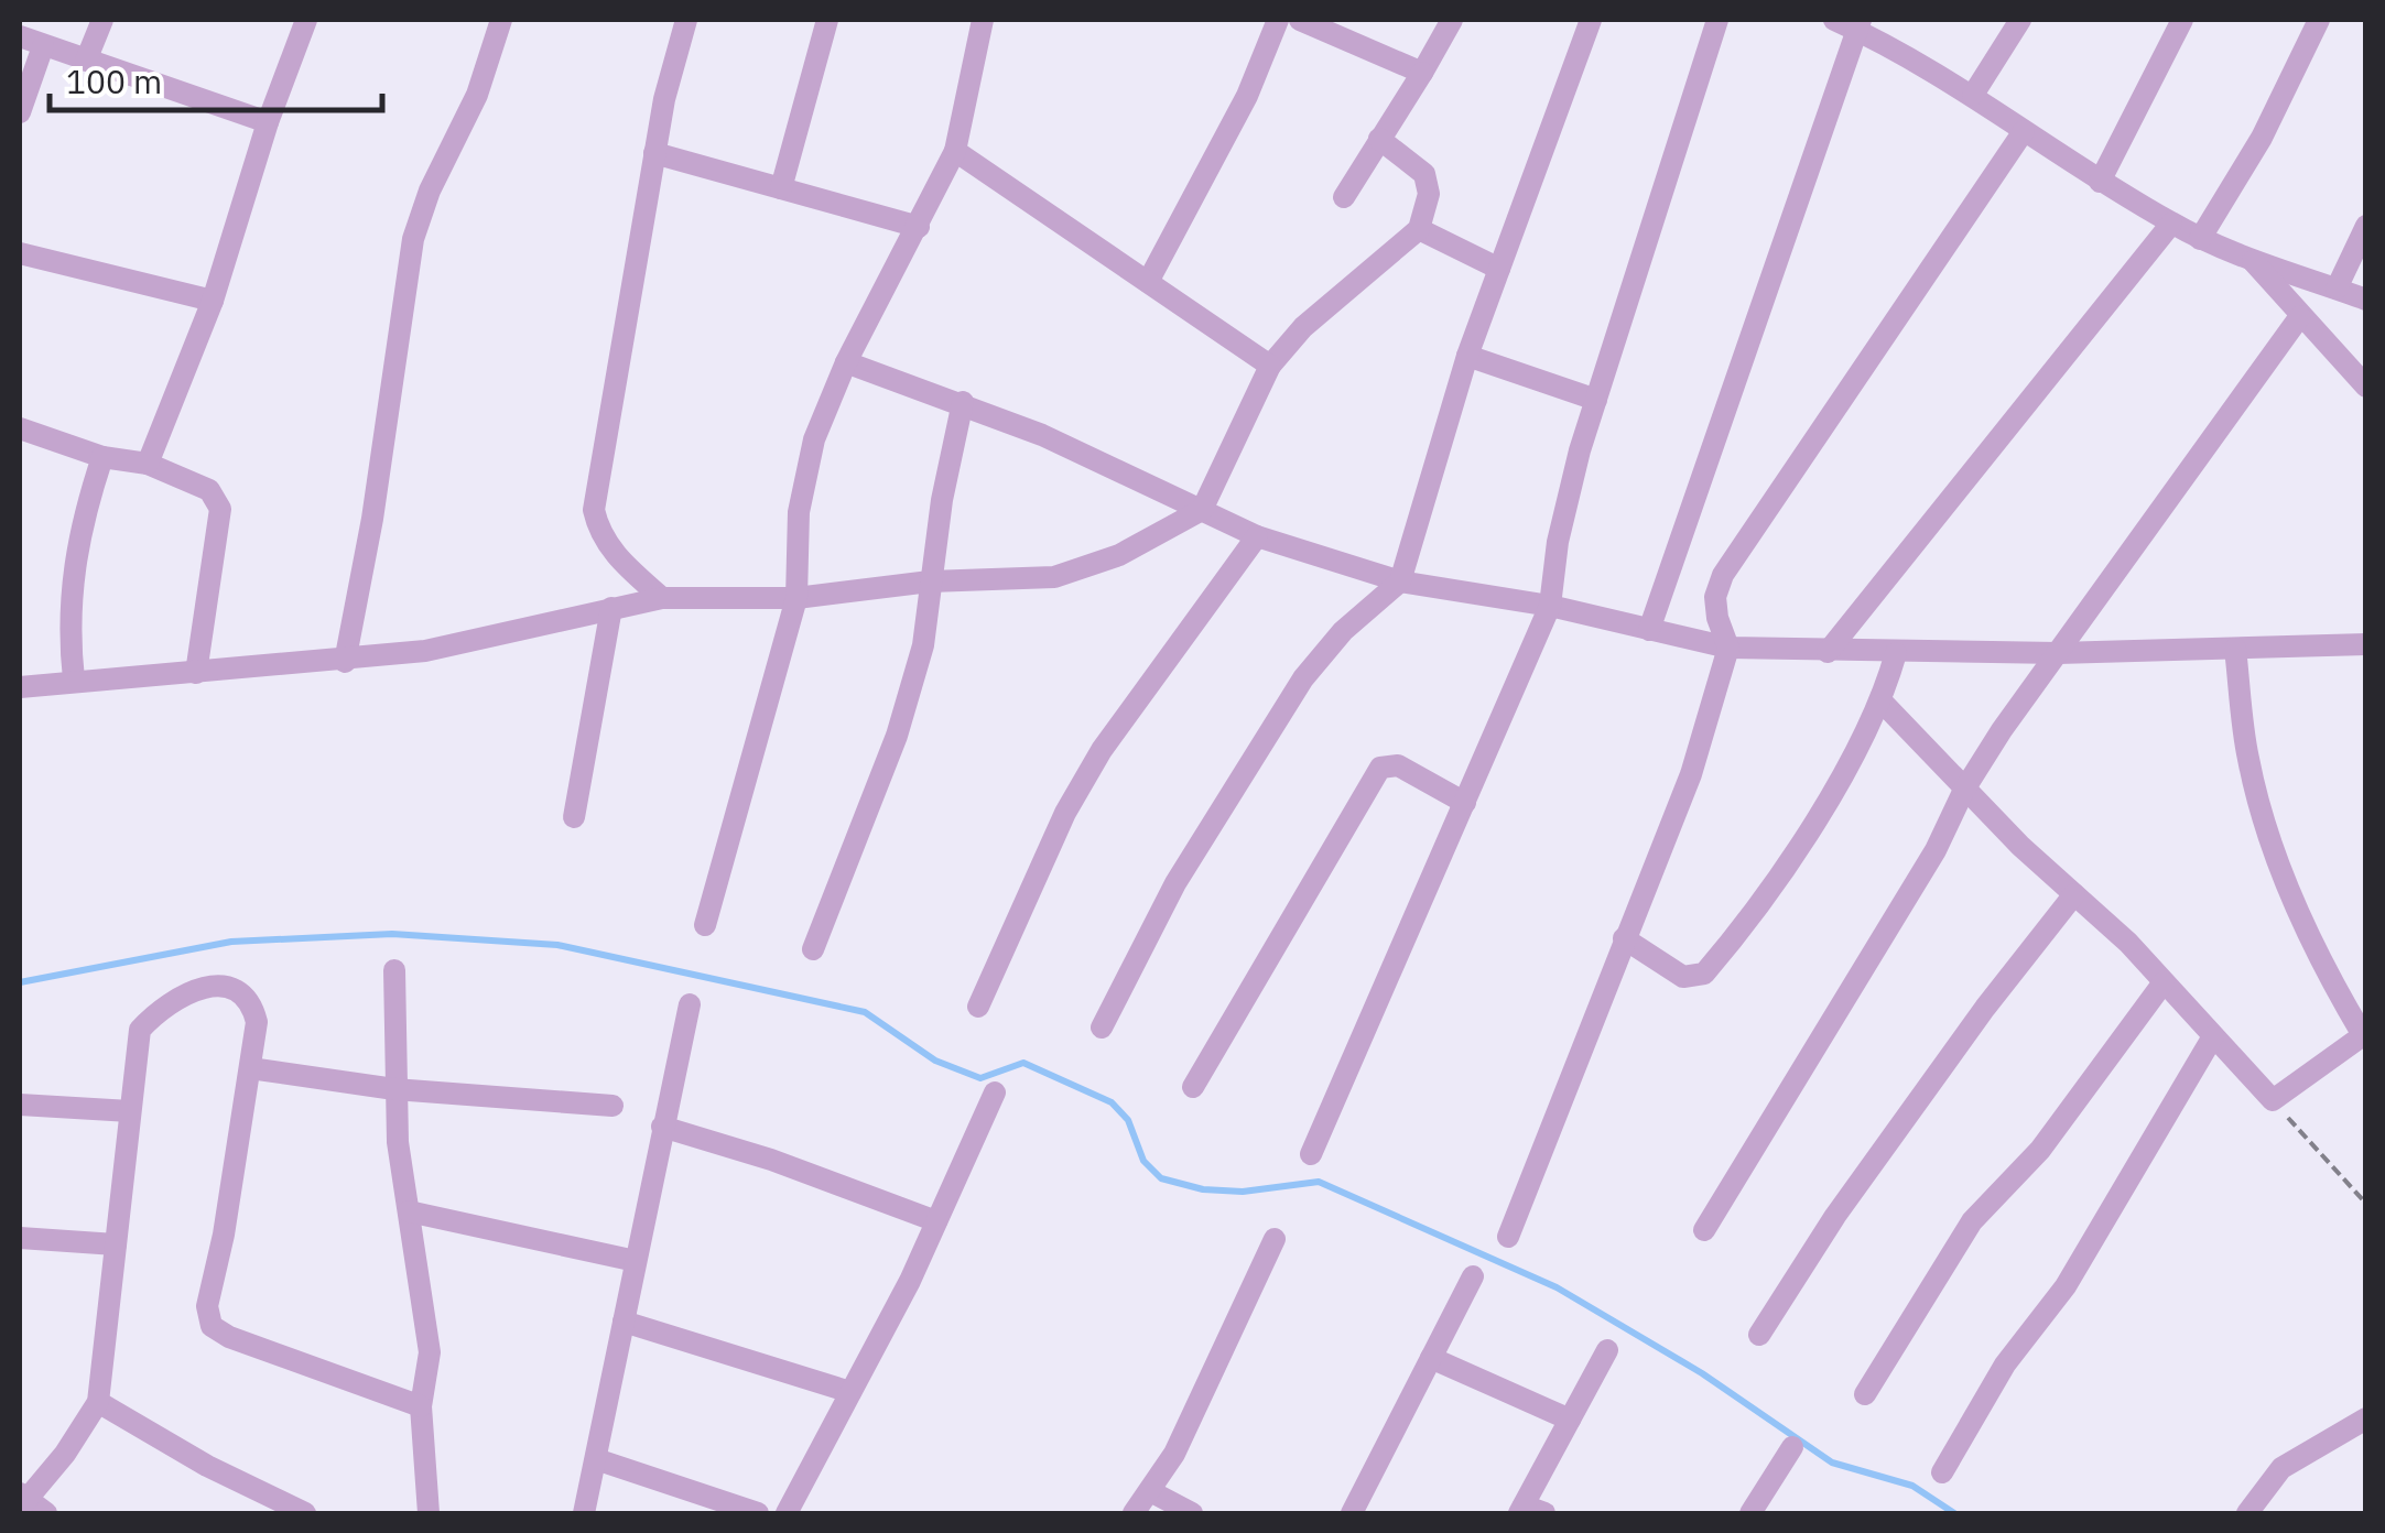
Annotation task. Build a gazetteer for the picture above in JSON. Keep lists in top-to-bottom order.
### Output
{
  "scale_bar": "100 m"
}
